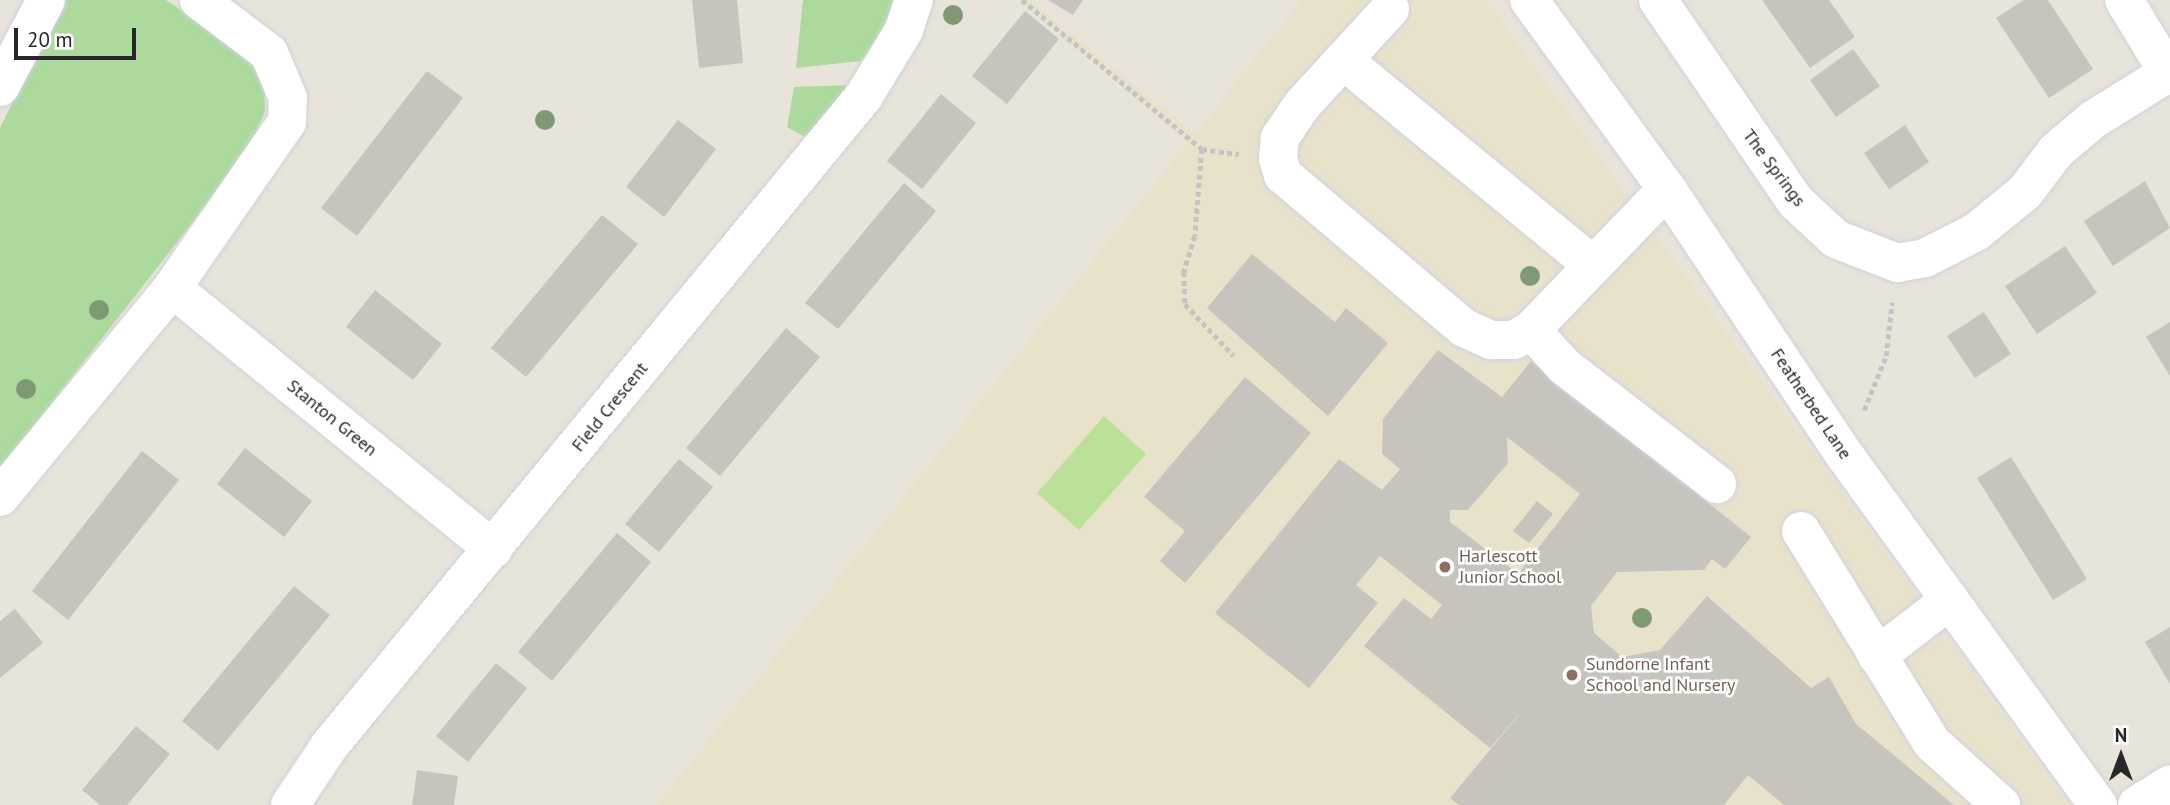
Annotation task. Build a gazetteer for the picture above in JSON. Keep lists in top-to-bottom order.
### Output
{
  "streets": {
    "street": [
      "The Springs",
      "Featherbed Lane",
      "Field Crescent",
      "Stanton Green"
    ]
  },
  "crossings": [
    ["Field Crescent", "Stanton Green"]
  ],
  "places": ["Harlescott Junior School", "Sundorne Infant School and Nursery"],
  "scale_bar": "20 m",
  "north": "top"
}
